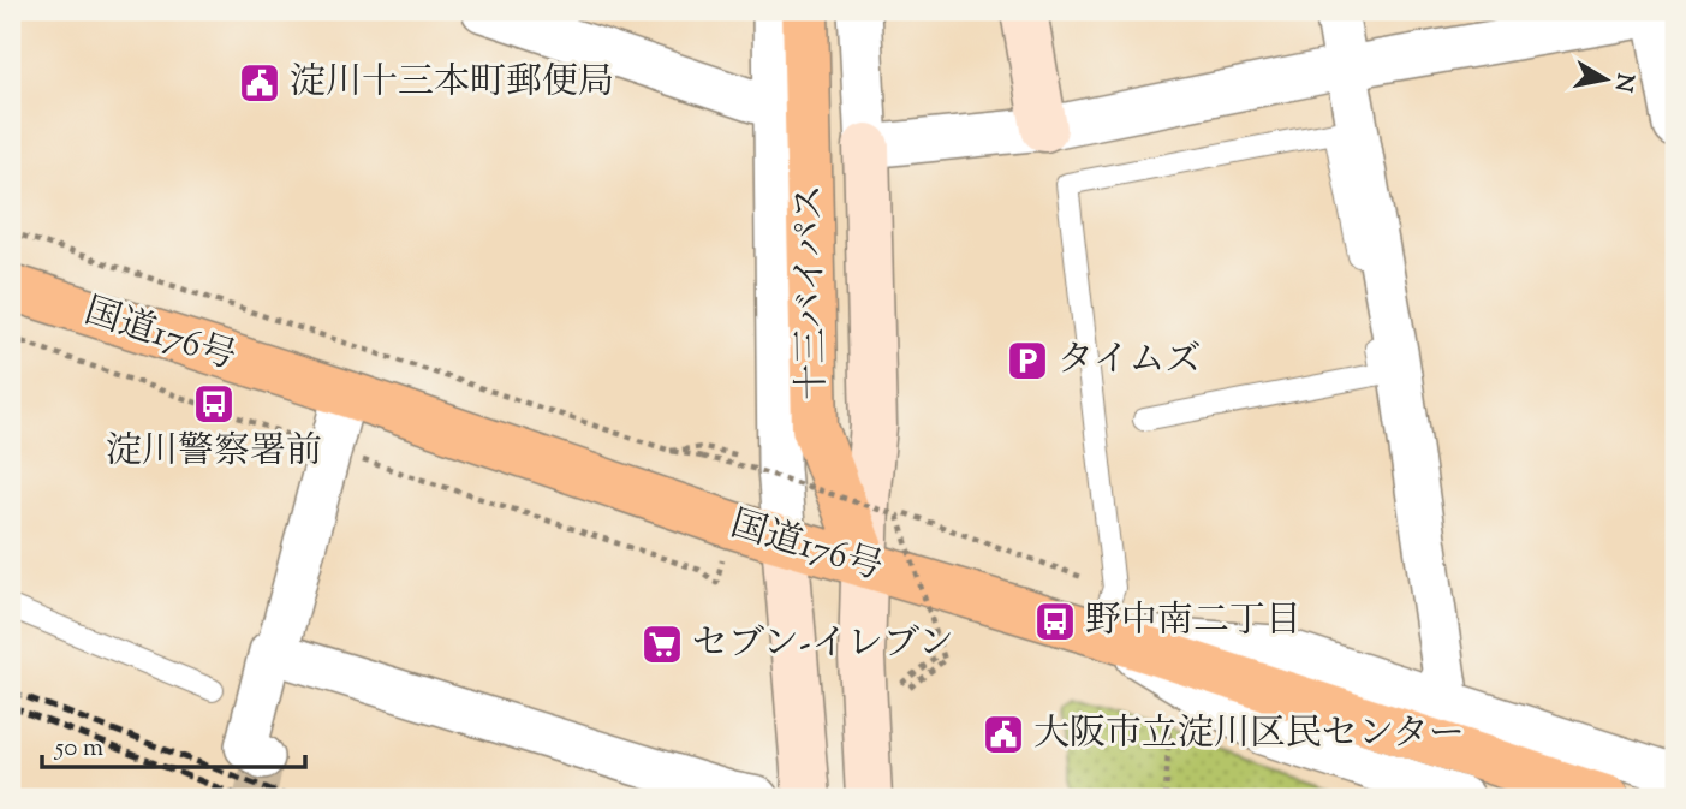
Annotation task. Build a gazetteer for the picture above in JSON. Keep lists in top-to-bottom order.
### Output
{
  "streets": {
    "highway": ["十三バイパス", "国道176号"]
  },
  "crossings": [
    ["十三バイパス", "国道176号"]
  ],
  "places": {
    "public building": ["淀川十三本町郵便局", "大阪市立淀川区民センター"],
    "parking": ["タイムズ"],
    "bus stop": ["淀川警察署前", "野中南二丁目"],
    "supermarket": ["セブン-イレブン"]
  },
  "scale_bar": "50 m",
  "north": "right"
}
